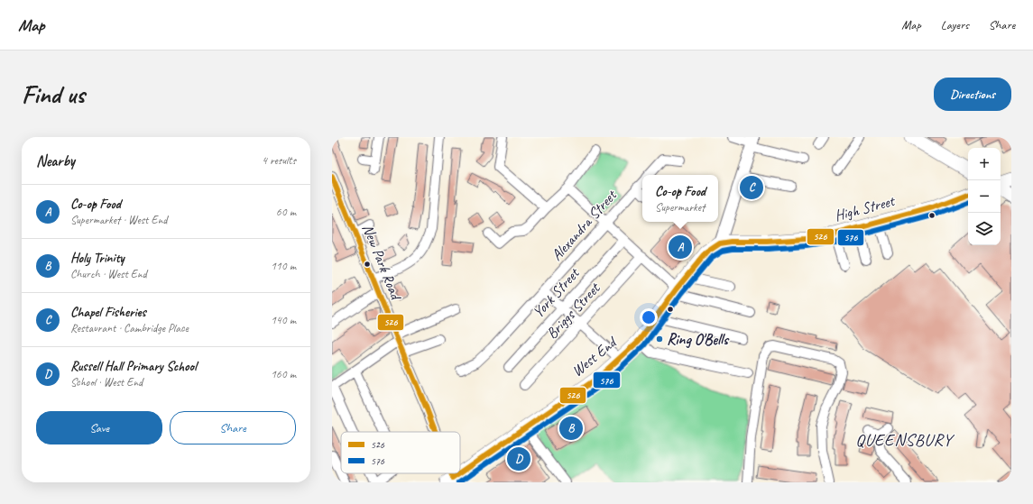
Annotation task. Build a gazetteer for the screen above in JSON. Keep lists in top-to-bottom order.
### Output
{
  "streets": {
    "main road": ["High Street", "West End"],
    "street": [
      "Alexandra Street",
      "New Park Road",
      "York Street",
      "Briggs Street"
    ]
  },
  "crossings": [
    ["High Street", "West End"]
  ],
  "districts": ["QUEENSBURY"],
  "places": ["Ring O'Bells"],
  "lines": ["transit line 526", "transit line 576"],
  "legend": ["526", "576"],
  "page": {
    "header": "Map",
    "nav": ["Map", "Layers", "Share"],
    "buttons": [
      "Directions",
      ["Save", "Share"]
    ],
    "title": "Find us",
    "heading": ["Nearby", "4 results"],
    "map_buttons": ["+", "−"],
    "pins": [
      "C",
      "A",
      "B",
      "D"
    ],
    "popup": ["Co-op Food", "Supermarket"],
    "list": [
      {
        "mark": "A",
        "name": "Co-op Food",
        "note": "Supermarket · West End",
        "value": "60 m"
      },
      {
        "mark": "B",
        "name": "Holy Trinity",
        "note": "Church · West End",
        "value": "110 m"
      },
      {
        "mark": "C",
        "name": "Chapel Fisheries",
        "note": "Restaurant · Cambridge Place",
        "value": "140 m"
      },
      {
        "mark": "D",
        "name": "Russell Hall Primary School",
        "note": "School · West End",
        "value": "160 m"
      }
    ]
  }
}
